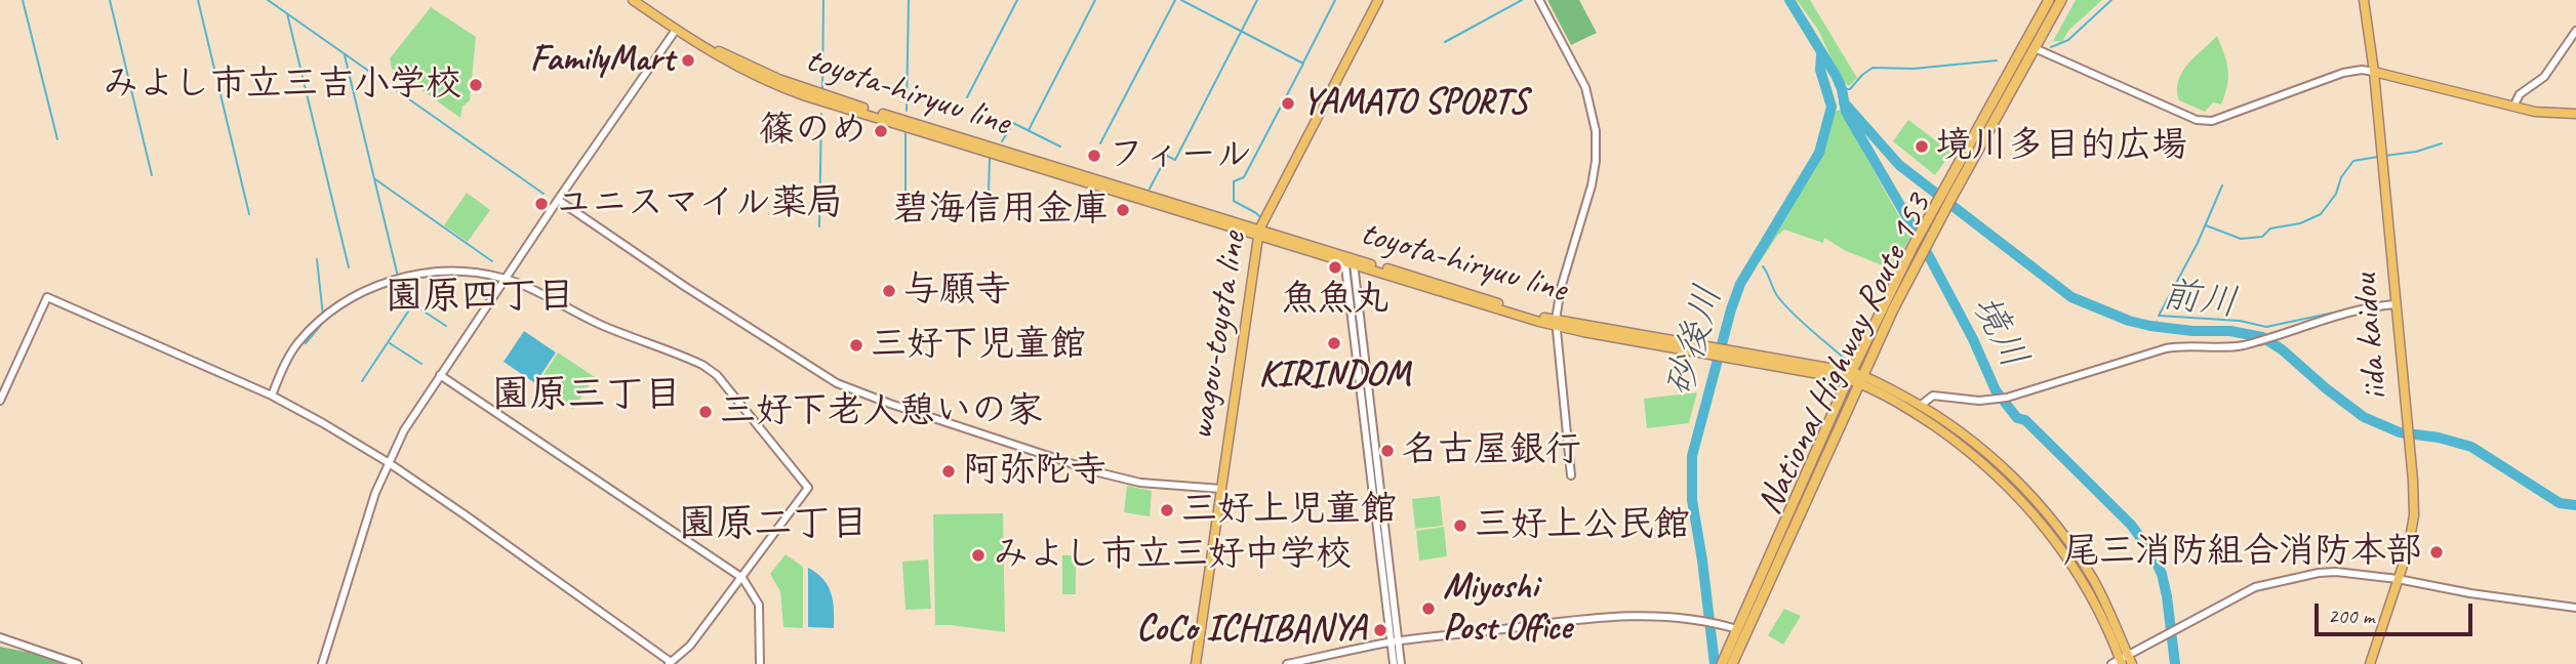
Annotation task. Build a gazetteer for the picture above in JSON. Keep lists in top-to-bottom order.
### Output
{
  "streets": {
    "highway": ["National Highway Route 153"],
    "main road": ["toyota-hiryuu line", "wagou-toyota line", "iida kaidou"]
  },
  "crossings": [
    ["toyota-hiryuu line", "wagou-toyota line"],
    ["toyota-hiryuu line", "National Highway Route 153"]
  ],
  "districts": ["園原四丁目", "園原三丁目", "園原二丁目"],
  "water": ["前川", "境川", "砂後川"],
  "places": [
    "FamilyMart",
    "みよし市立三吉小学校",
    "YAMATO SPORTS",
    "篠のめ",
    "境川多目的広場",
    "フィール",
    "ユニスマイル薬局",
    "碧海信用金庫",
    "魚魚丸",
    "与願寺",
    "KIRINDOM",
    "三好下児童館",
    "三好下老人憩いの家",
    "名古屋銀行",
    "阿弥陀寺",
    "三好上児童館",
    "三好上公民館",
    "尾三消防組合消防本部",
    "みよし市立三好中学校",
    "Miyoshi Post Office",
    "CoCo ICHIBANYA"
  ],
  "scale_bar": "200 m"
}
